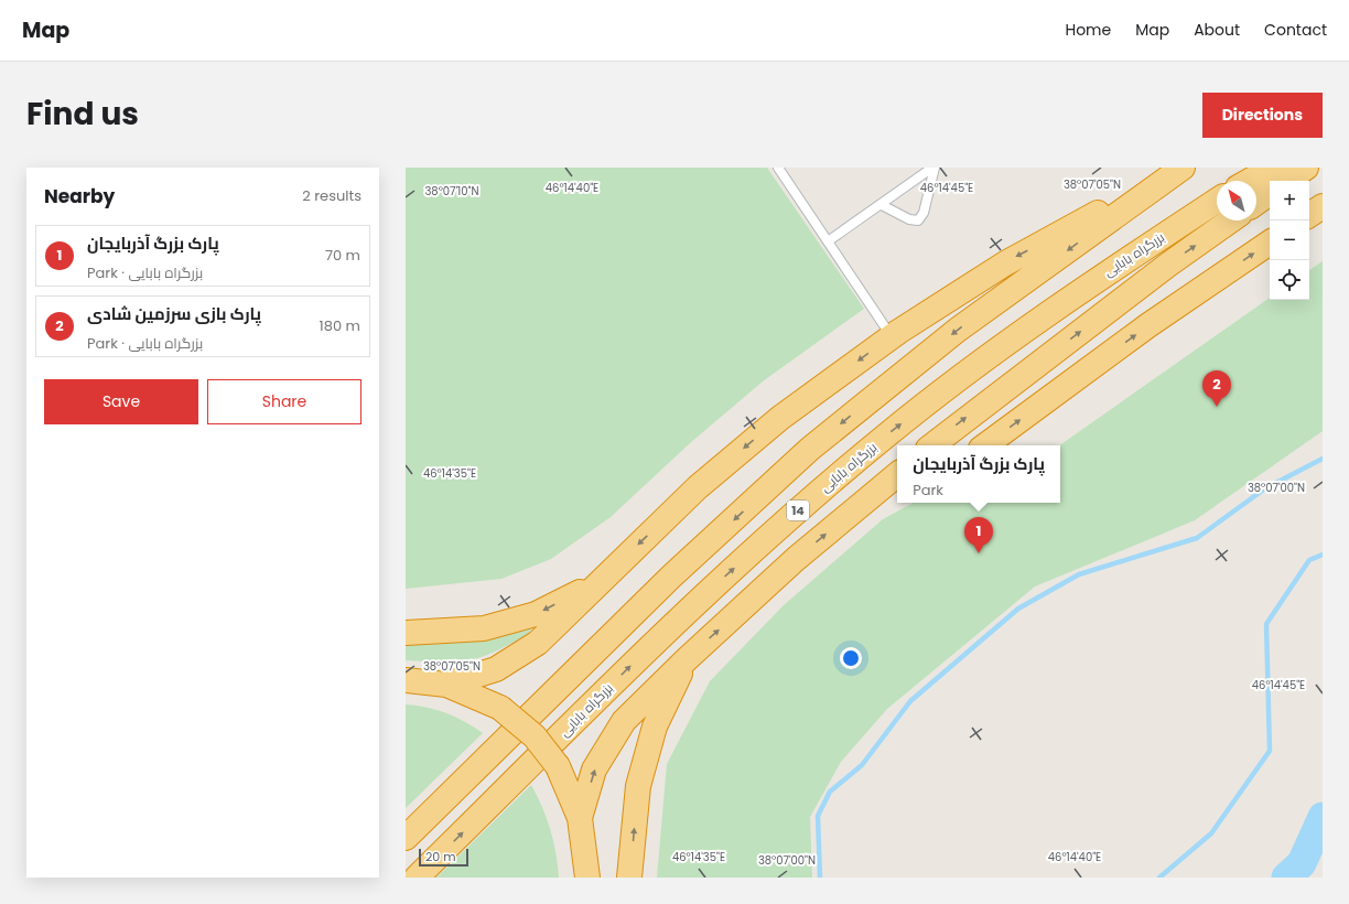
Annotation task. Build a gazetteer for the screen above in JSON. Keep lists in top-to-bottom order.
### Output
{
  "streets": {
    "highway": ["بزرگراه بابایی", "14"]
  },
  "scale_bar": "20 m",
  "north": "top left",
  "page": {
    "header": "Map",
    "nav": [
      "Home",
      "Map",
      "About",
      "Contact"
    ],
    "title": "Find us",
    "buttons": [
      "Directions",
      ["Save", "Share"]
    ],
    "heading": ["Nearby", "2 results"],
    "map_buttons": ["+", "−"],
    "list": [
      {
        "mark": "1",
        "name": "پارک بزرگ آذربایجان",
        "note": "Park · بزرگراه بابایی",
        "value": "70 m"
      },
      {
        "mark": "2",
        "name": "پارک بازی سرزمین شادی",
        "note": "Park · بزرگراه بابایی",
        "value": "180 m"
      }
    ],
    "pins": ["2", "1"],
    "popup": ["پارک بزرگ آذربایجان", "Park"],
    "scale": "20 m"
  },
  "coordinates": [
    "38°07'05\"N",
    "46°14'40\"E",
    "46°14'45\"E",
    "38°07'10\"N",
    "46°14'35\"E",
    "38°07'00\"N"
  ]
}
